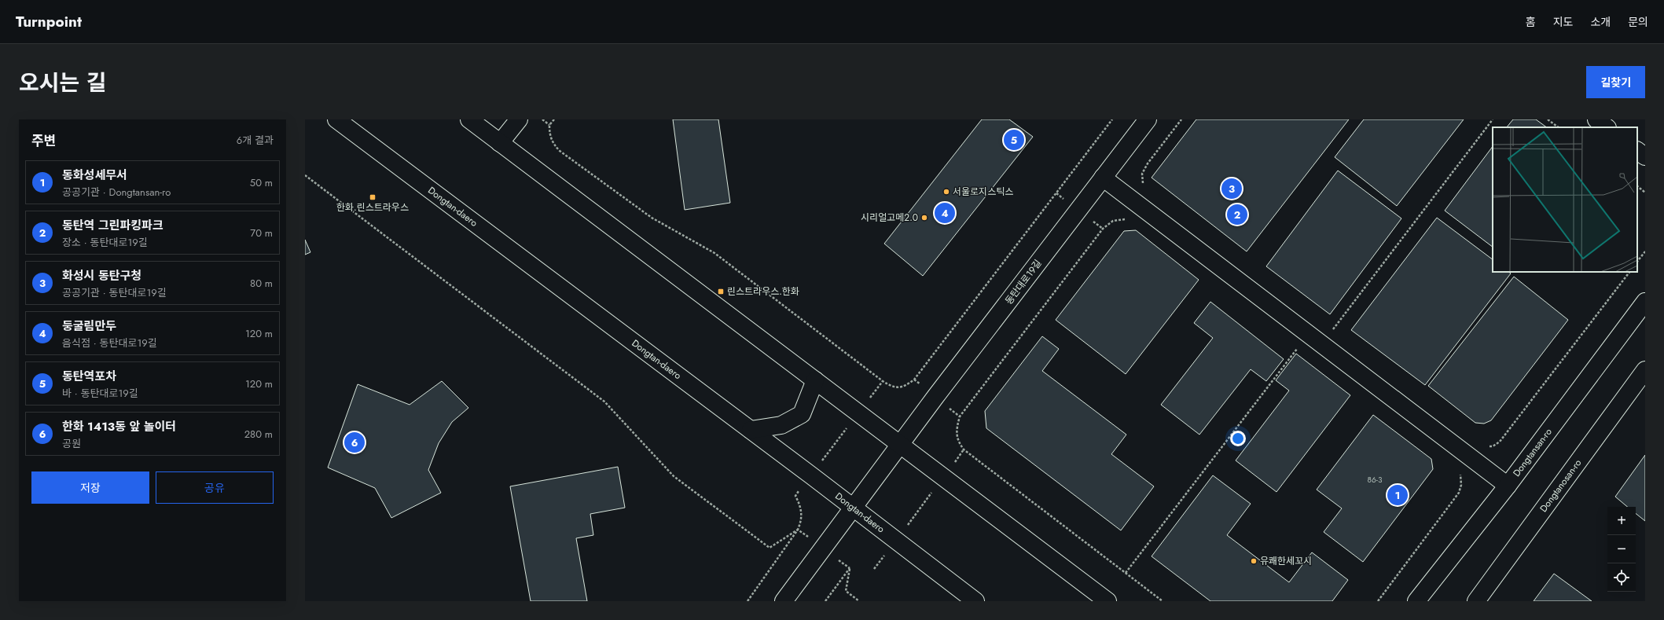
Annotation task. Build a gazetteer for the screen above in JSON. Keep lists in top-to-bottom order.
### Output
{
  "streets": {
    "street": [
      "Dongtan-daero",
      "동탄대로19길",
      "Dongtansan-ro",
      "Dongtanosan-ro"
    ]
  },
  "crossings": [
    ["Dongtan-daero", "동탄대로19길"]
  ],
  "places": {
    "other": ["서울로지스틱스", "시리얼고메2.0", "유쾌한세꼬시"],
    "transit": ["한화.린스트라우스", "린스트라우스.한화"]
  },
  "house_numbers": ["86-3"],
  "page": {
    "header": "Turnpoint",
    "nav": [
      "홈",
      "지도",
      "소개",
      "문의"
    ],
    "title": "오시는 길",
    "buttons": [
      "길찾기",
      ["저장", "공유"]
    ],
    "heading": ["주변", "6개 결과"],
    "pins": [
      "5",
      "3",
      "4",
      "2",
      "6",
      "1"
    ],
    "list": [
      {
        "mark": "1",
        "name": "동화성세무서",
        "note": "공공기관 · Dongtansan-ro",
        "value": "50 m"
      },
      {
        "mark": "2",
        "name": "동탄역 그린파킹파크",
        "note": "장소 · 동탄대로19길",
        "value": "70 m"
      },
      {
        "mark": "3",
        "name": "화성시 동탄구청",
        "note": "공공기관 · 동탄대로19길",
        "value": "80 m"
      },
      {
        "mark": "4",
        "name": "둥굴림만두",
        "note": "음식점 · 동탄대로19길",
        "value": "120 m"
      },
      {
        "mark": "5",
        "name": "동탄역포차",
        "note": "바 · 동탄대로19길",
        "value": "120 m"
      },
      {
        "mark": "6",
        "name": "한화 1413동 앞 놀이터",
        "note": "공원",
        "value": "280 m"
      }
    ],
    "map_buttons": ["+", "−"]
  }
}
